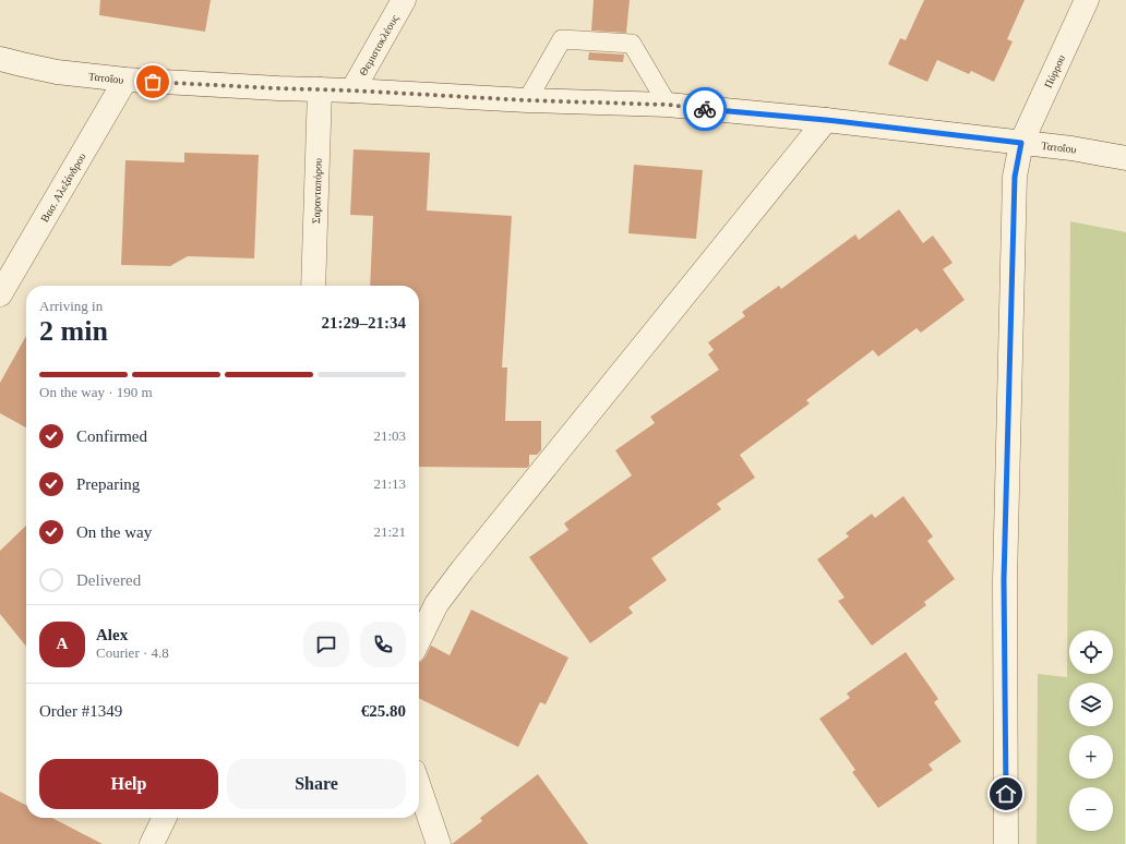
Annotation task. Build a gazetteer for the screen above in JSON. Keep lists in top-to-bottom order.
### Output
{
  "streets": {
    "street": [
      "Θεμιστοκλέους",
      "Πύρρου",
      "Τατοΐου",
      "Βασ. Αλεξάνδρου",
      "Σαρανταπόρου"
    ]
  },
  "crossings": [
    ["Θεμιστοκλέους", "Τατοΐου"],
    ["Πύρρου", "Τατοΐου"],
    ["Τατοΐου", "Βασ. Αλεξάνδρου"],
    ["Τατοΐου", "Σαρανταπόρου"]
  ],
  "page": {
    "heading": ["2 min", "Arriving in", "21:29–21:34"],
    "panel": [
      "Alex",
      "Courier · 4.8",
      "Order #1349",
      "€25.80"
    ],
    "bar": "On the way · 190 m",
    "list": [
      ["Confirmed", "21:03"],
      ["Preparing", "21:13"],
      ["On the way", "21:21"],
      "Delivered"
    ],
    "round": "A",
    "map_buttons": ["+", "−"],
    "buttons": ["Help", "Share"]
  }
}
